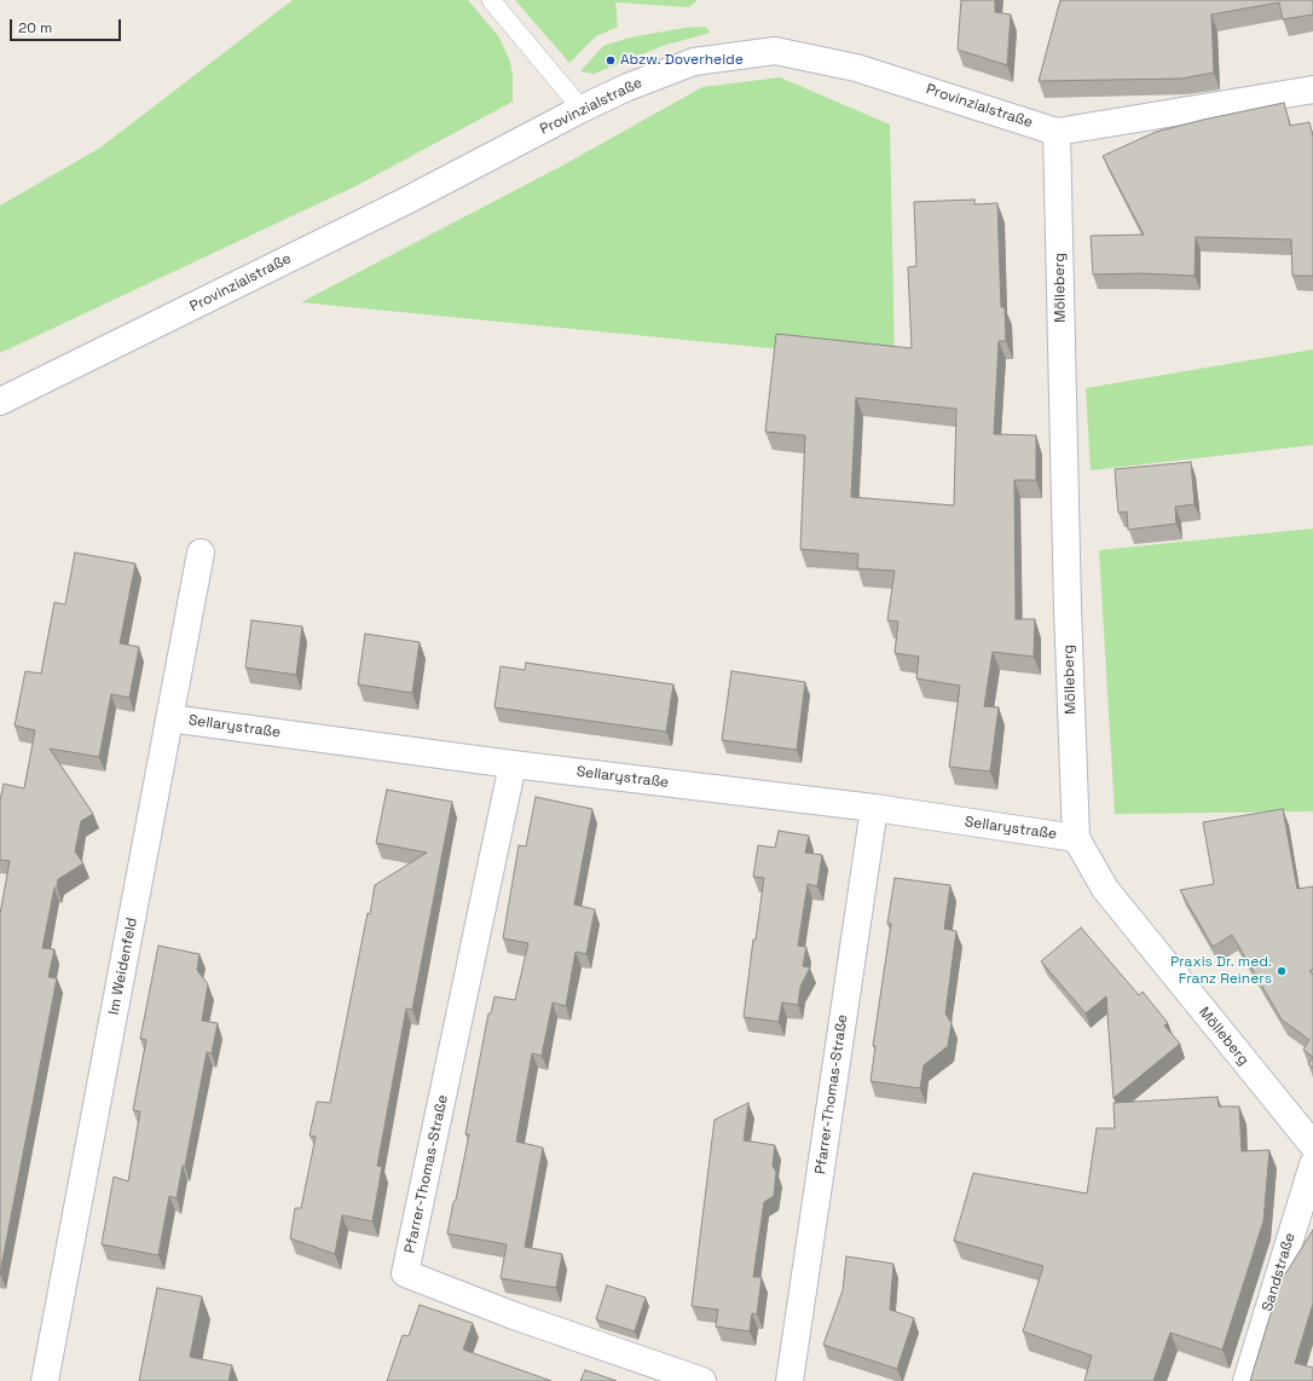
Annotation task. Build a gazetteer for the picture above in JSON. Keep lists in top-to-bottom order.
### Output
{
  "streets": {
    "street": [
      "Provinzialstraße",
      "Mölleberg",
      "Sellarystraße",
      "Im Weidenfeld",
      "Pfarrer-Thomas-Straße",
      "Sandstraße"
    ]
  },
  "crossings": [
    ["Provinzialstraße", "Mölleberg"],
    ["Mölleberg", "Sellarystraße"],
    ["Sellarystraße", "Im Weidenfeld"],
    ["Sellarystraße", "Pfarrer-Thomas-Straße"]
  ],
  "places": ["Abzw. Doverheide", "Praxis Dr. med. Franz Reiners"],
  "scale_bar": "20 m"
}
